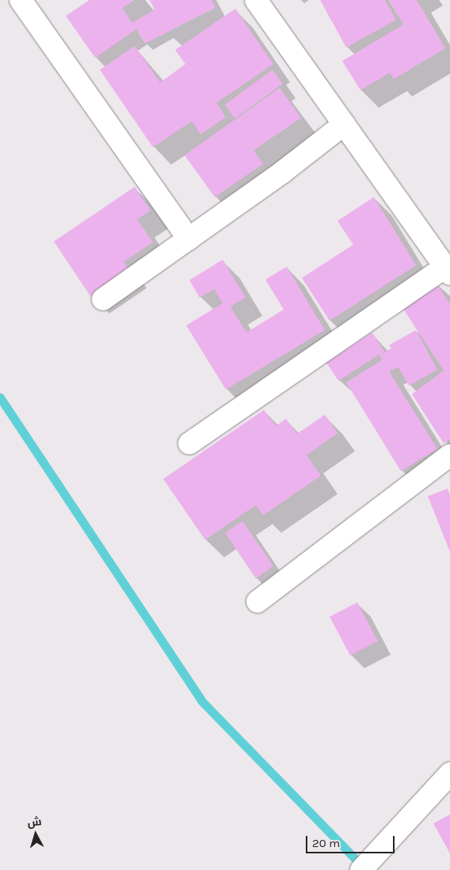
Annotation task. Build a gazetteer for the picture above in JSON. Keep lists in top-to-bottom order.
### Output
{
  "scale_bar": "20 m",
  "north": "top"
}
